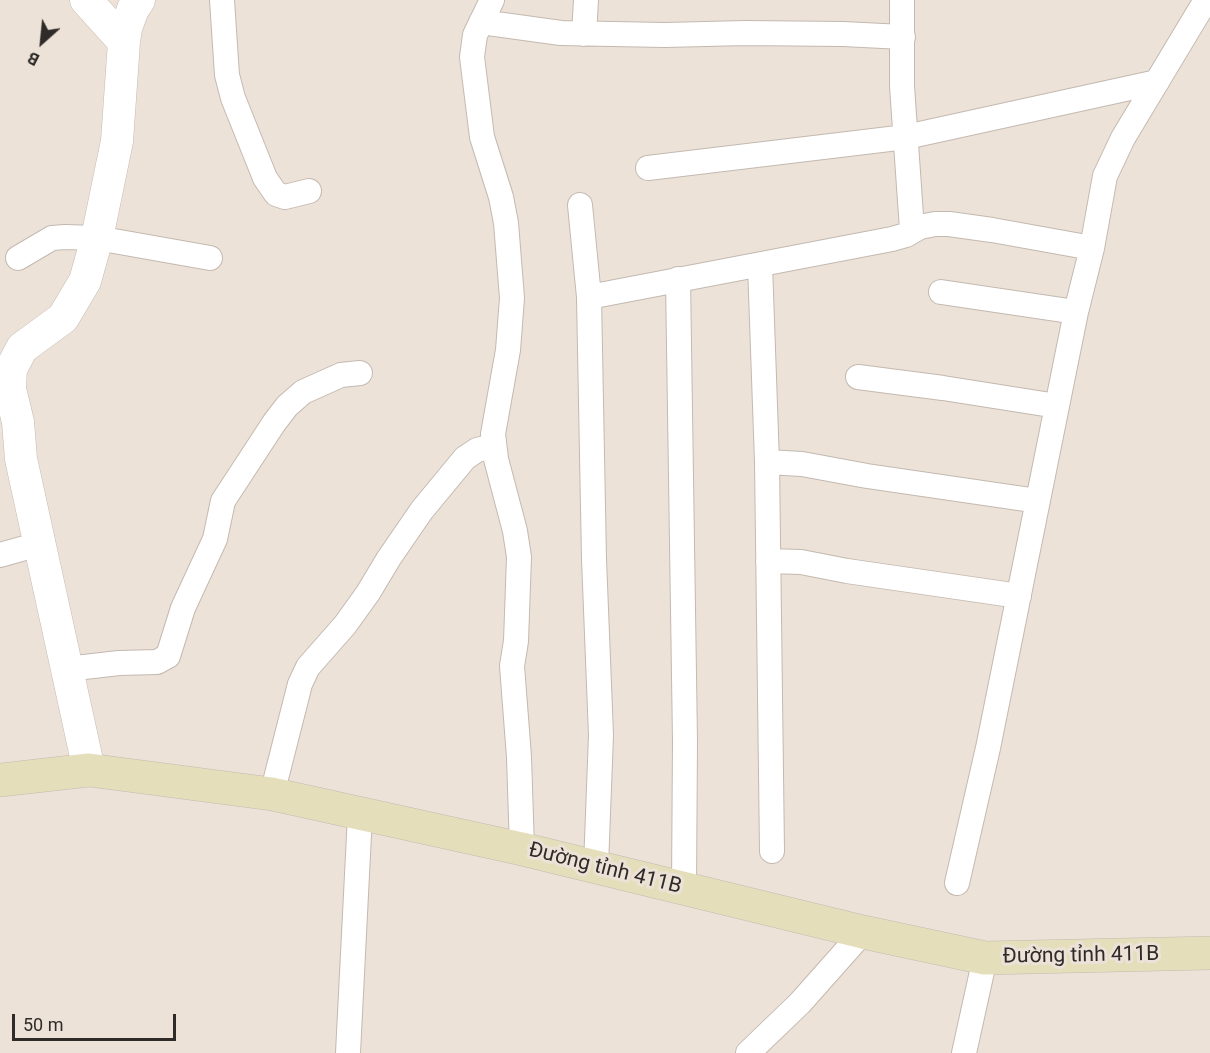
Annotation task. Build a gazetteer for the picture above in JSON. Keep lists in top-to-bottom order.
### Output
{
  "streets": {
    "main road": ["Đường tỉnh 411B"]
  },
  "scale_bar": "50 m",
  "north": "bottom left"
}
